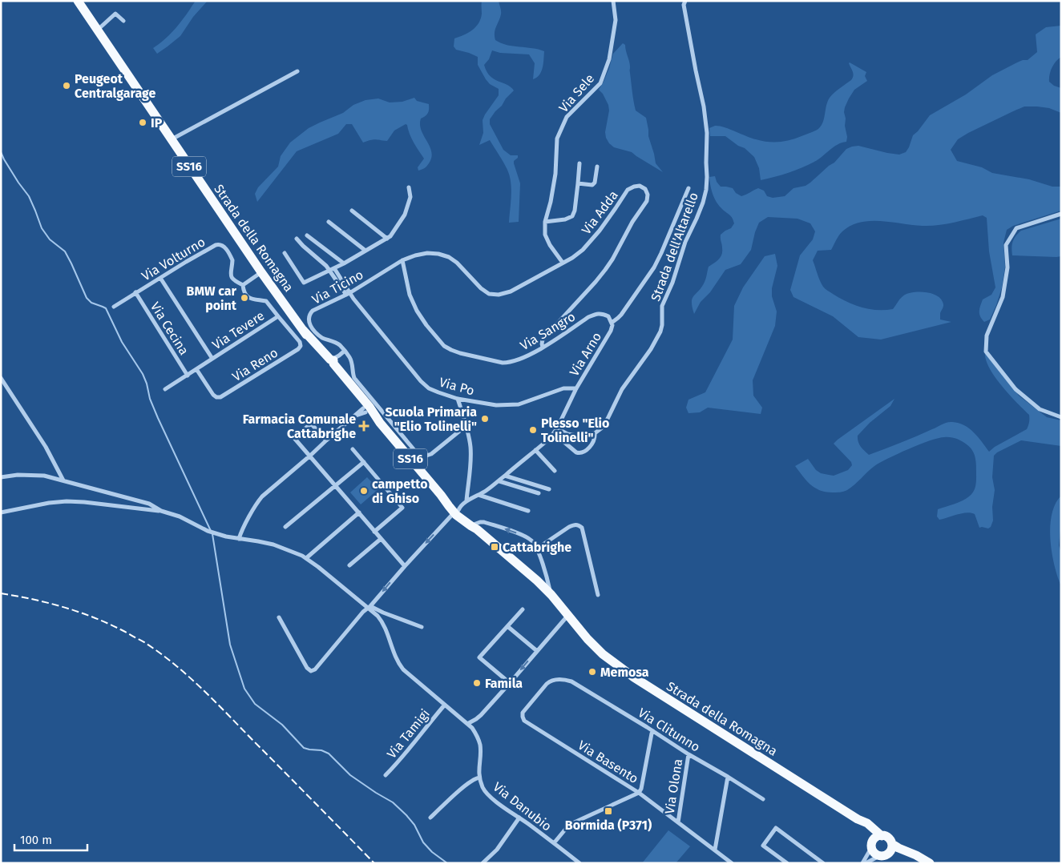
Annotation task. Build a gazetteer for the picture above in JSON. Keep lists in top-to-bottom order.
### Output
{
  "streets": {
    "main road": ["SS16", "Strada della Romagna"],
    "street": [
      "Via Sele",
      "Via Adda",
      "Strada dell'Altarello",
      "Via Volturno",
      "Via Ticino",
      "Via Cecina",
      "Via Tevere",
      "Via Sangro",
      "Via Arno",
      "Via Reno",
      "Via Po",
      "Via Clitunno",
      "Via Tamigi",
      "Via Basento",
      "Via Olona",
      "Via Danubio"
    ]
  },
  "crossings": [
    ["Via Sele", "Via Adda"],
    ["SS16", "Strada della Romagna"],
    ["Via Adda", "Via Ticino"],
    ["Via Adda", "Via Sangro"],
    ["Strada dell'Altarello", "Via Arno"],
    ["Via Volturno", "Via Cecina"],
    ["Via Volturno", "Via Tevere"],
    ["Via Ticino", "Via Sangro"],
    ["Via Ticino", "Via Po"],
    ["Via Cecina", "Via Tevere"],
    ["Via Tevere", "Via Reno"],
    ["Via Sangro", "Via Arno"],
    ["Via Arno", "Via Po"],
    ["Via Clitunno", "Via Basento"],
    ["Via Clitunno", "Via Olona"],
    ["Via Basento", "Via Olona"]
  ],
  "places": {
    "other": [
      "Peugeot Centralgarage",
      "IP",
      "BMW car point",
      "Scuola Primaria \"Elio Tolinelli\"",
      "Plesso \"Elio Tolinelli\"",
      "campetto di Ghiso",
      "Memosa",
      "Famila"
    ],
    "health": ["Farmacia Comunale Cattabrighe"],
    "transit": ["Cattabrighe", "Bormida (P371)"]
  },
  "scale_bar": "100 m"
}
